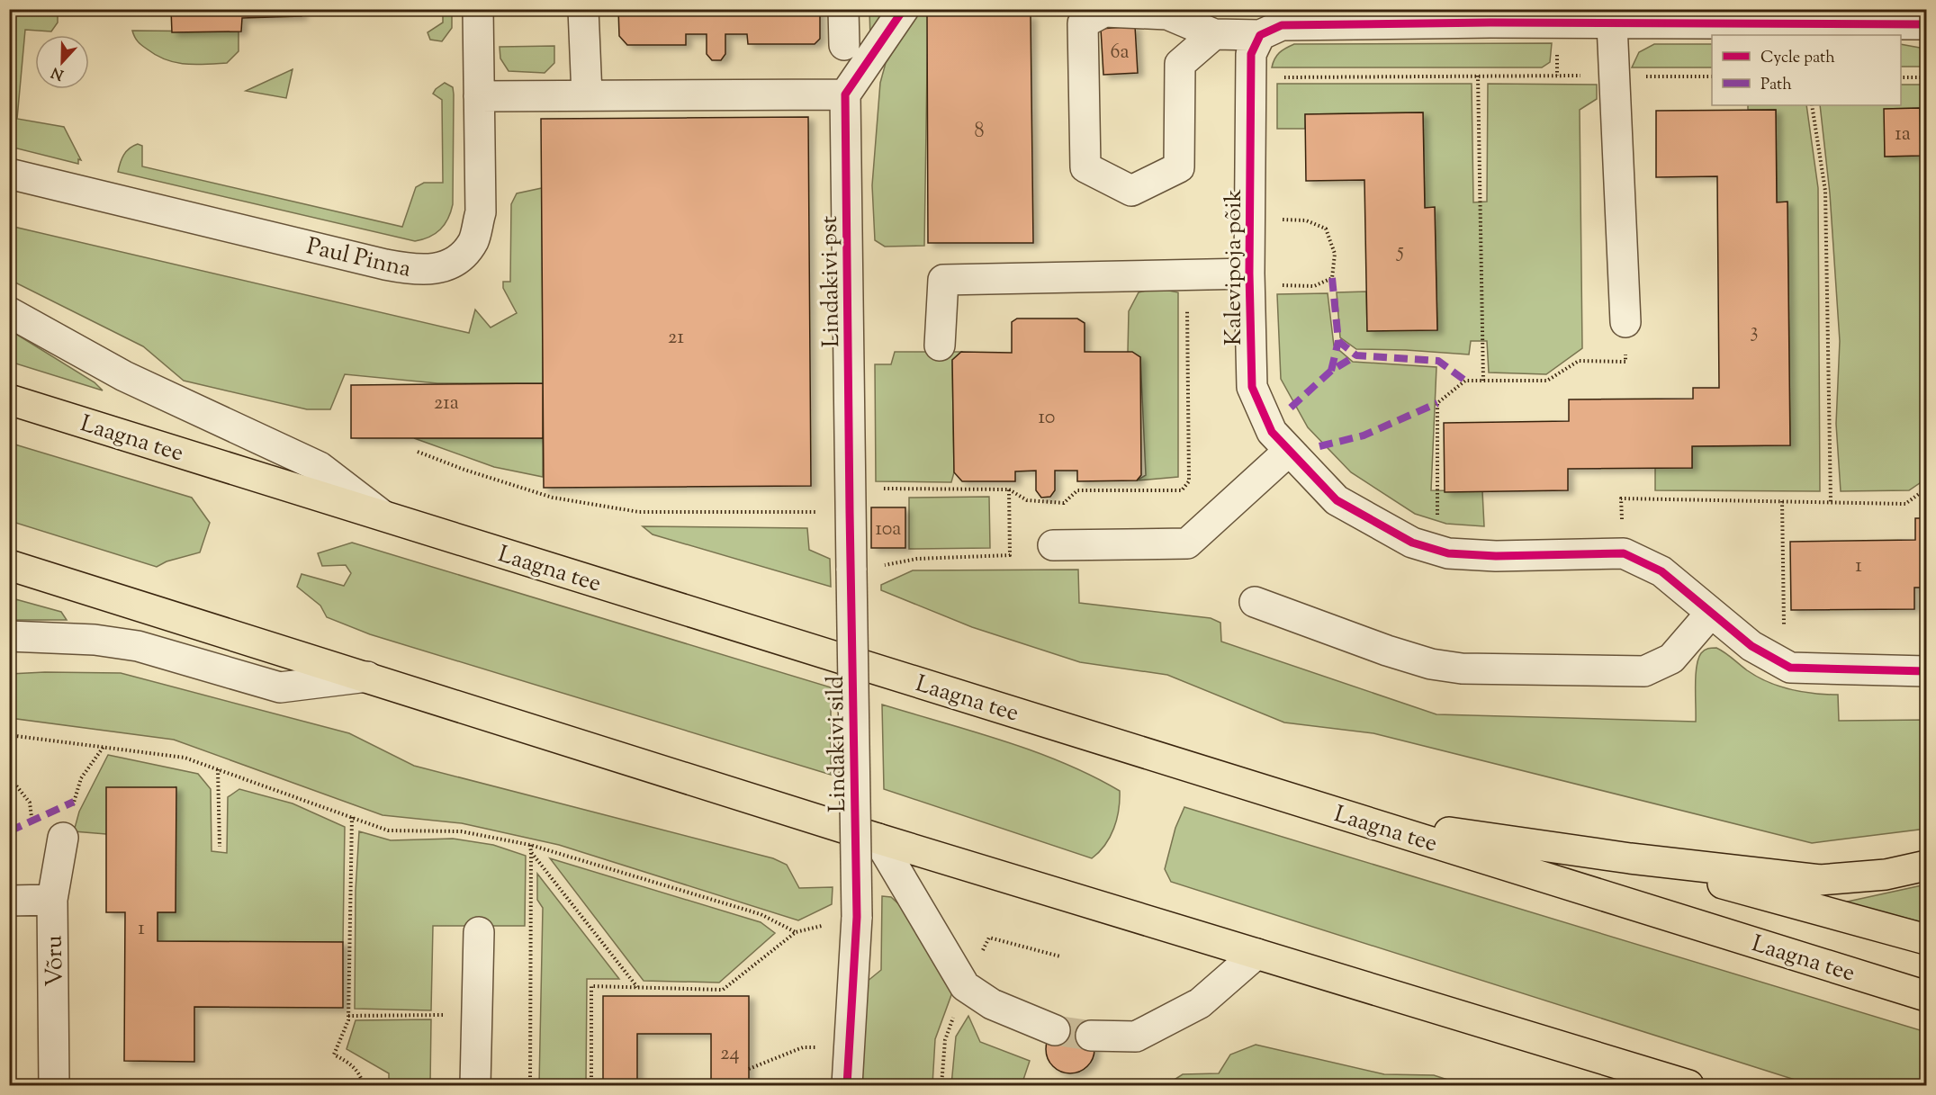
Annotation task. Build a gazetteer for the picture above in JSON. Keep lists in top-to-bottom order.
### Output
{
  "streets": {
    "main road": ["Laagna tee"],
    "street": [
      "Paul Pinna",
      "Kalevipoja põik",
      "Lindakivi pst",
      "Lindakivi sild",
      "Võru"
    ]
  },
  "crossings": [
    ["Lindakivi pst", "Lindakivi sild"]
  ],
  "house_numbers": [
    "6a",
    "8",
    "1a",
    "5",
    "3",
    "21",
    "21a",
    "10",
    "10a",
    "1",
    "1",
    "24"
  ],
  "legend": ["Cycle path", "Path"],
  "north": "bottom"
}
